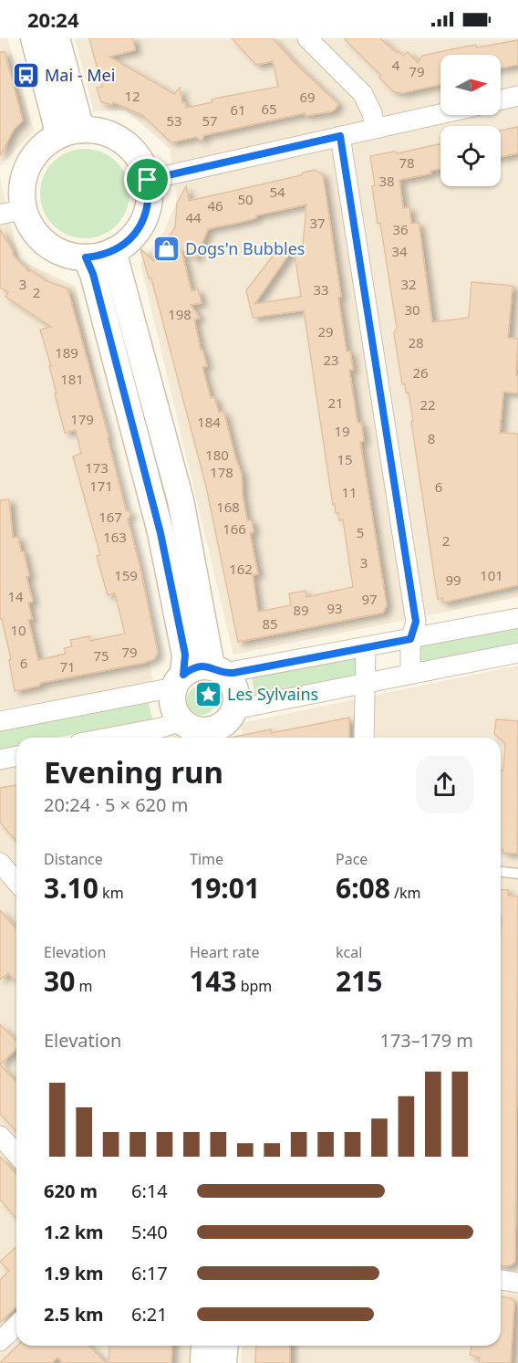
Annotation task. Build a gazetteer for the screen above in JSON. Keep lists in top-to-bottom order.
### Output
{
  "places": {
    "bus stop": ["Mai - Mei"],
    "shop": ["Dogs'n Bubbles"],
    "place": ["Les Sylvains"]
  },
  "house_numbers": [
    "4",
    "79",
    "12",
    "69",
    "65",
    "61",
    "53",
    "57",
    "78",
    "38",
    "54",
    "50",
    "46",
    "44",
    "37",
    "36",
    "34",
    "3",
    "32",
    "33",
    "2",
    "30",
    "198",
    "29",
    "28",
    "189",
    "23",
    "26",
    "181",
    "21",
    "22",
    "179",
    "184",
    "19",
    "8",
    "180",
    "15",
    "173",
    "178",
    "171",
    "6",
    "11",
    "168",
    "167",
    "166",
    "5",
    "163",
    "2",
    "3",
    "162",
    "159",
    "101",
    "99",
    "14",
    "97",
    "93",
    "89",
    "85",
    "10",
    "79",
    "75",
    "6",
    "71"
  ],
  "north": "right",
  "page": {
    "status": "20:24",
    "heading": ["Evening run", "20:24 · 5 × 620 m"],
    "stats": [
      ["Distance", "3.10 km"],
      ["Time", "19:01"],
      ["Pace", "6:08 /km"],
      ["Elevation", "30 m"],
      ["Heart rate", "143 bpm"],
      ["kcal", "215"]
    ],
    "chart": ["Elevation", "173–179 m"],
    "list": [
      {
        "name": "620 m",
        "note": "6:14"
      },
      {
        "name": "1.2 km",
        "note": "5:40"
      },
      {
        "name": "1.9 km",
        "note": "6:17"
      },
      {
        "name": "2.5 km",
        "note": "6:21"
      }
    ]
  }
}
